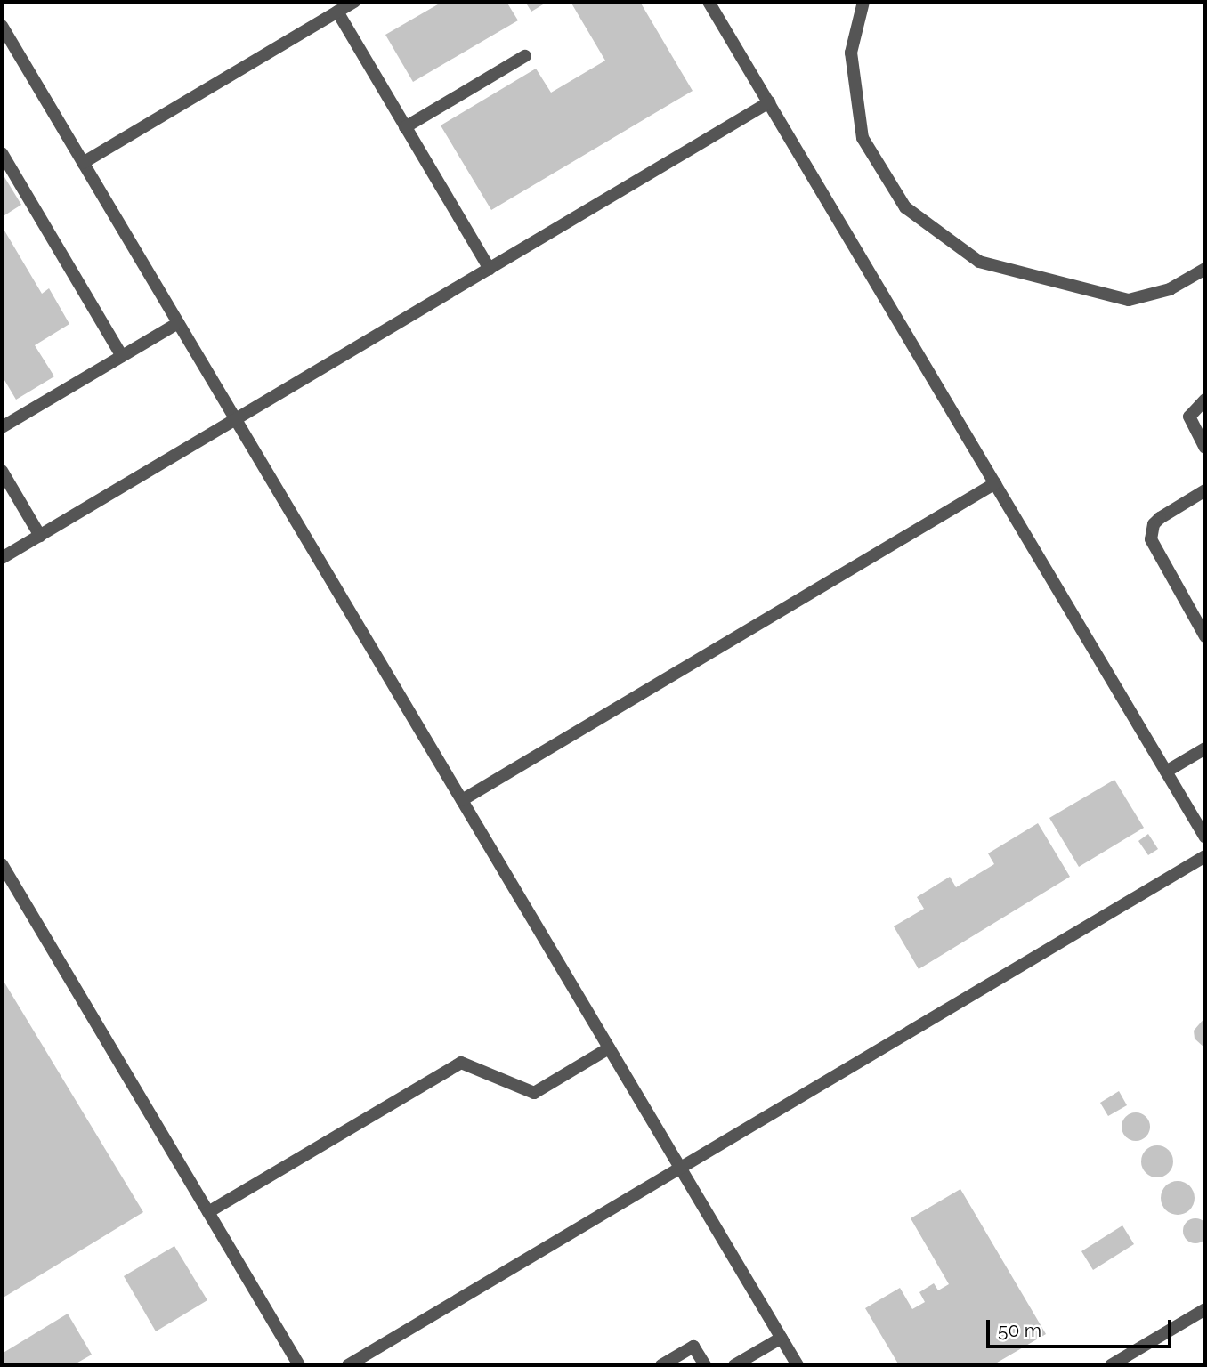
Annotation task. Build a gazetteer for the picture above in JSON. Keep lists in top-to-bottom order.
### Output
{
  "scale_bar": "50 m"
}
